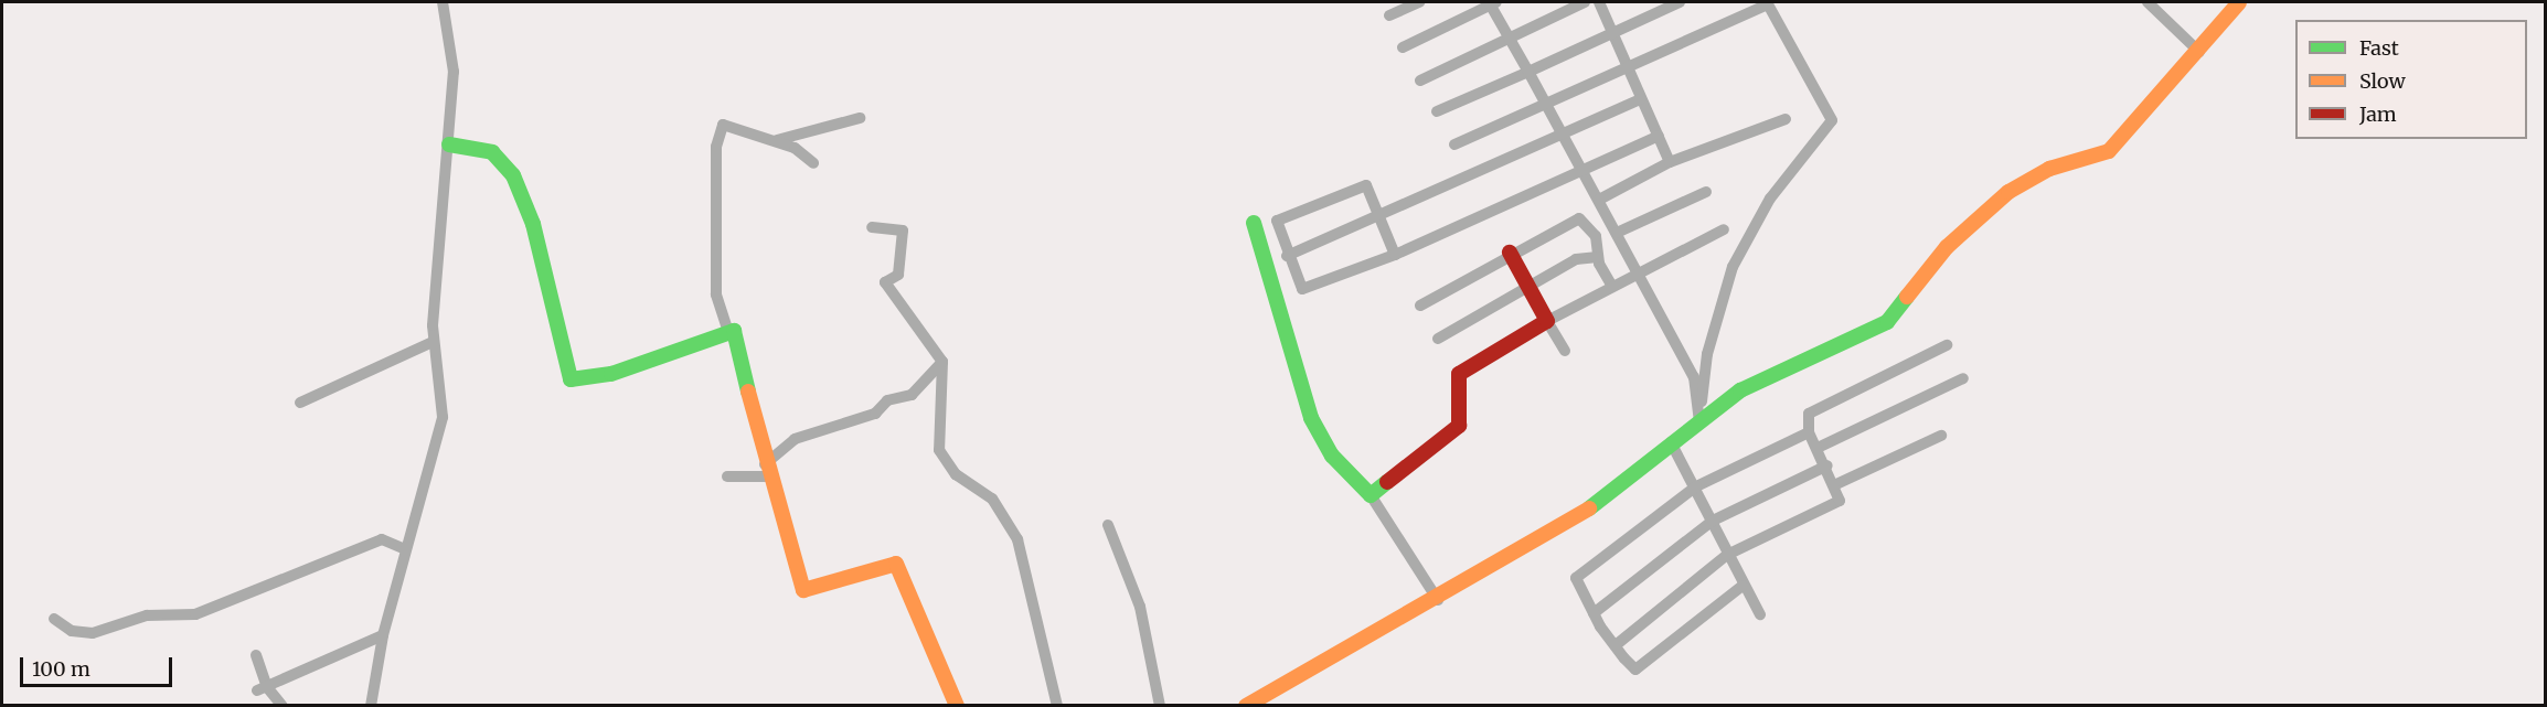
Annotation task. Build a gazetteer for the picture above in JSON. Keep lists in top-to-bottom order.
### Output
{
  "legend": ["Fast", "Slow", "Jam"],
  "scale_bar": "100 m"
}
